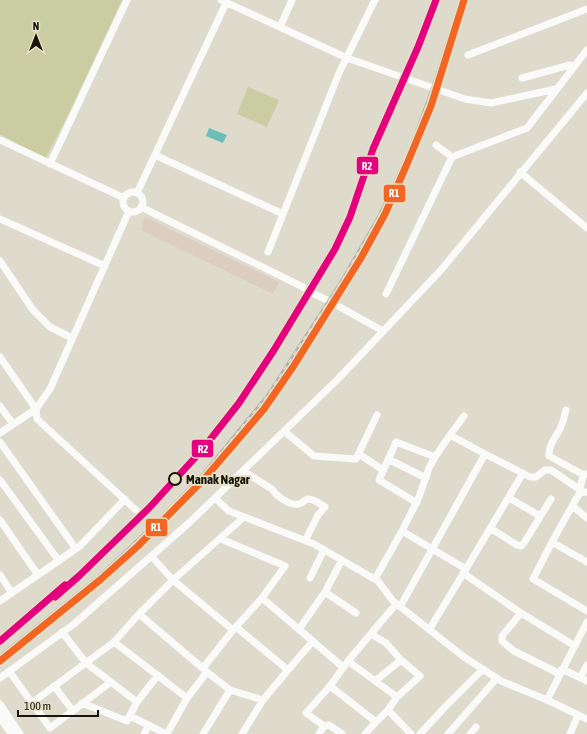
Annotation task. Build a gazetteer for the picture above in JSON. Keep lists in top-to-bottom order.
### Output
{
  "places": ["Manak Nagar"],
  "lines": ["transit line R1", "transit line R2"],
  "scale_bar": "100 m",
  "north": "top"
}
